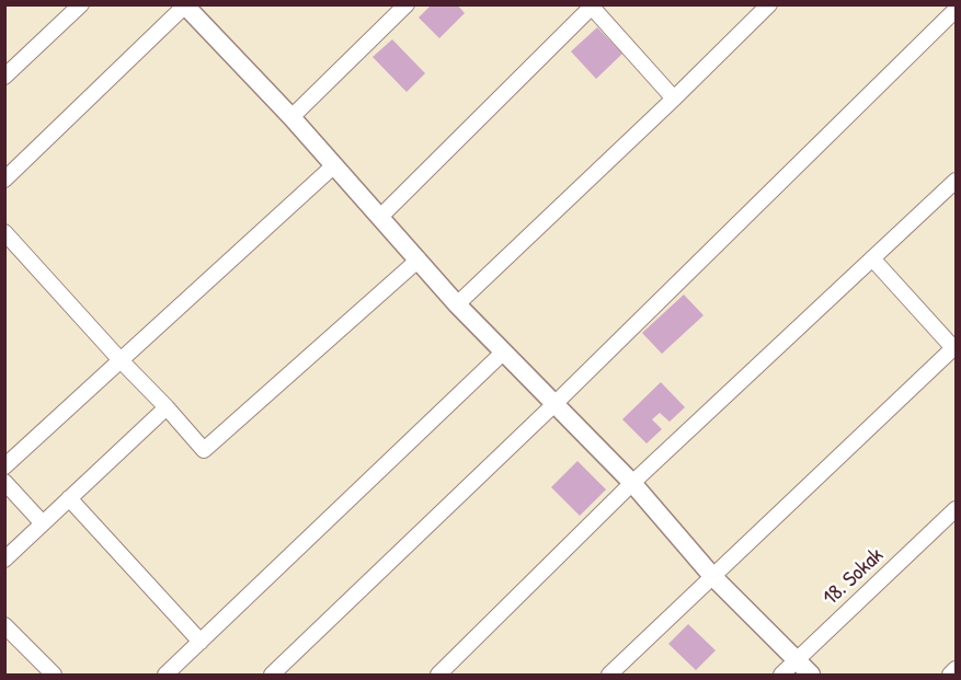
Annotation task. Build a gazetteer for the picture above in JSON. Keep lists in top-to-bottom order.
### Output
{
  "streets": {
    "street": ["18. Sokak"]
  }
}
